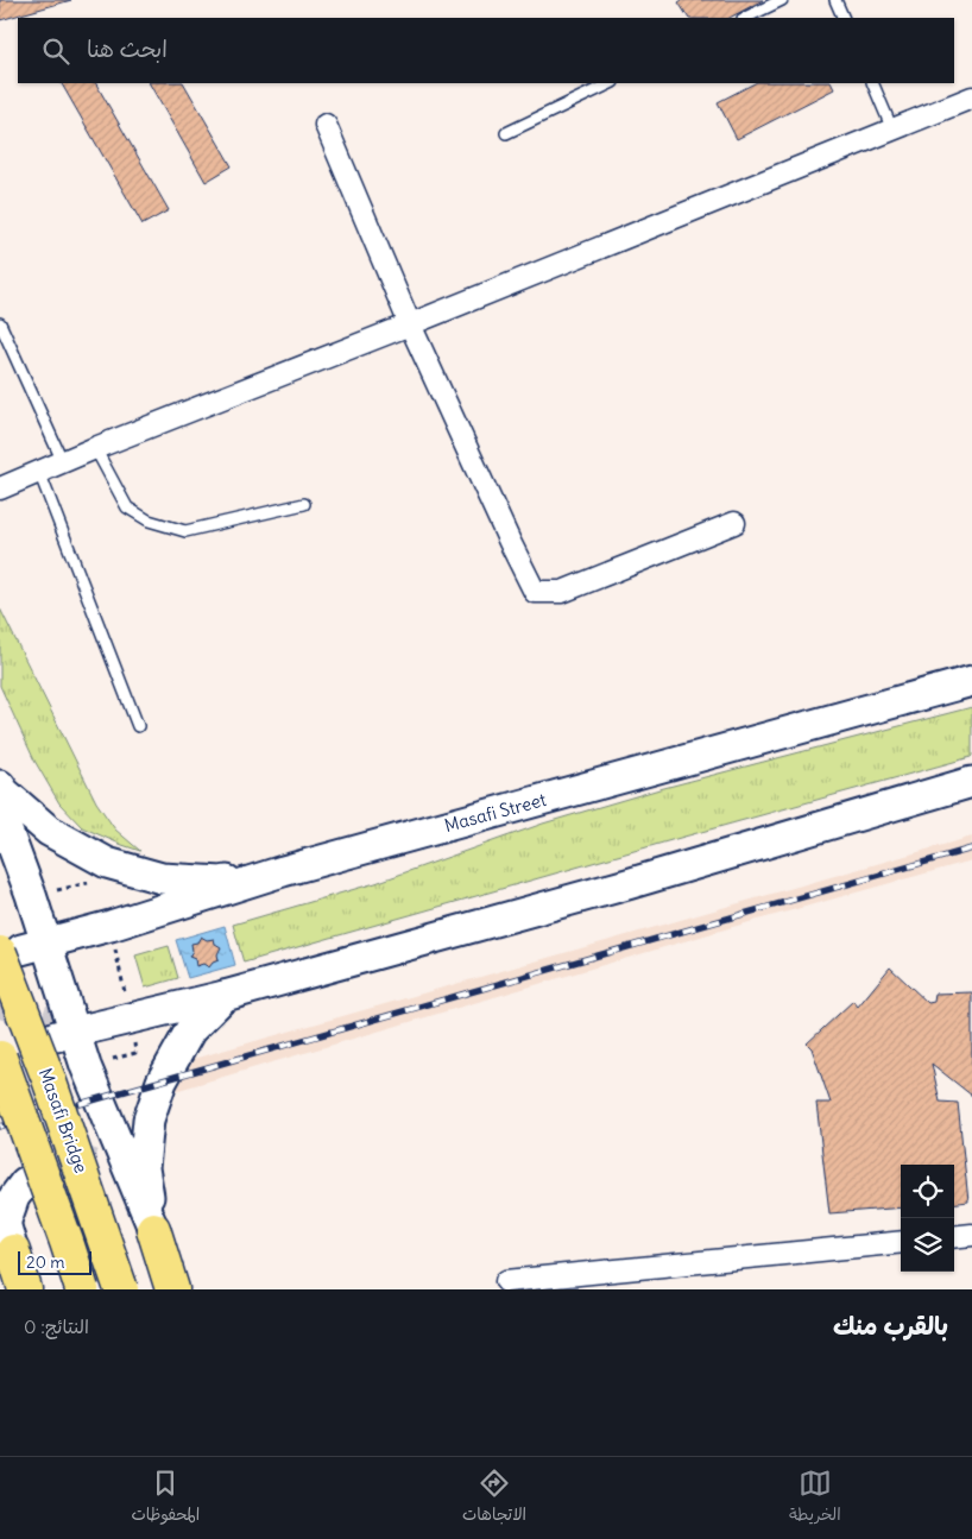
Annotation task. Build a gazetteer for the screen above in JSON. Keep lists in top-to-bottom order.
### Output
{
  "streets": {
    "highway": ["Masafi Bridge"],
    "main road": ["Masafi Street"]
  },
  "crossings": [
    ["Masafi Street", "Masafi Bridge"]
  ],
  "scale_bar": "20 m",
  "page": {
    "search": "ابحث هنا",
    "scale": "20 m",
    "heading": ["بالقرب منك", "النتائج: 0"],
    "nav": ["الخريطة", "الاتجاهات", "المحفوظات"]
  }
}
